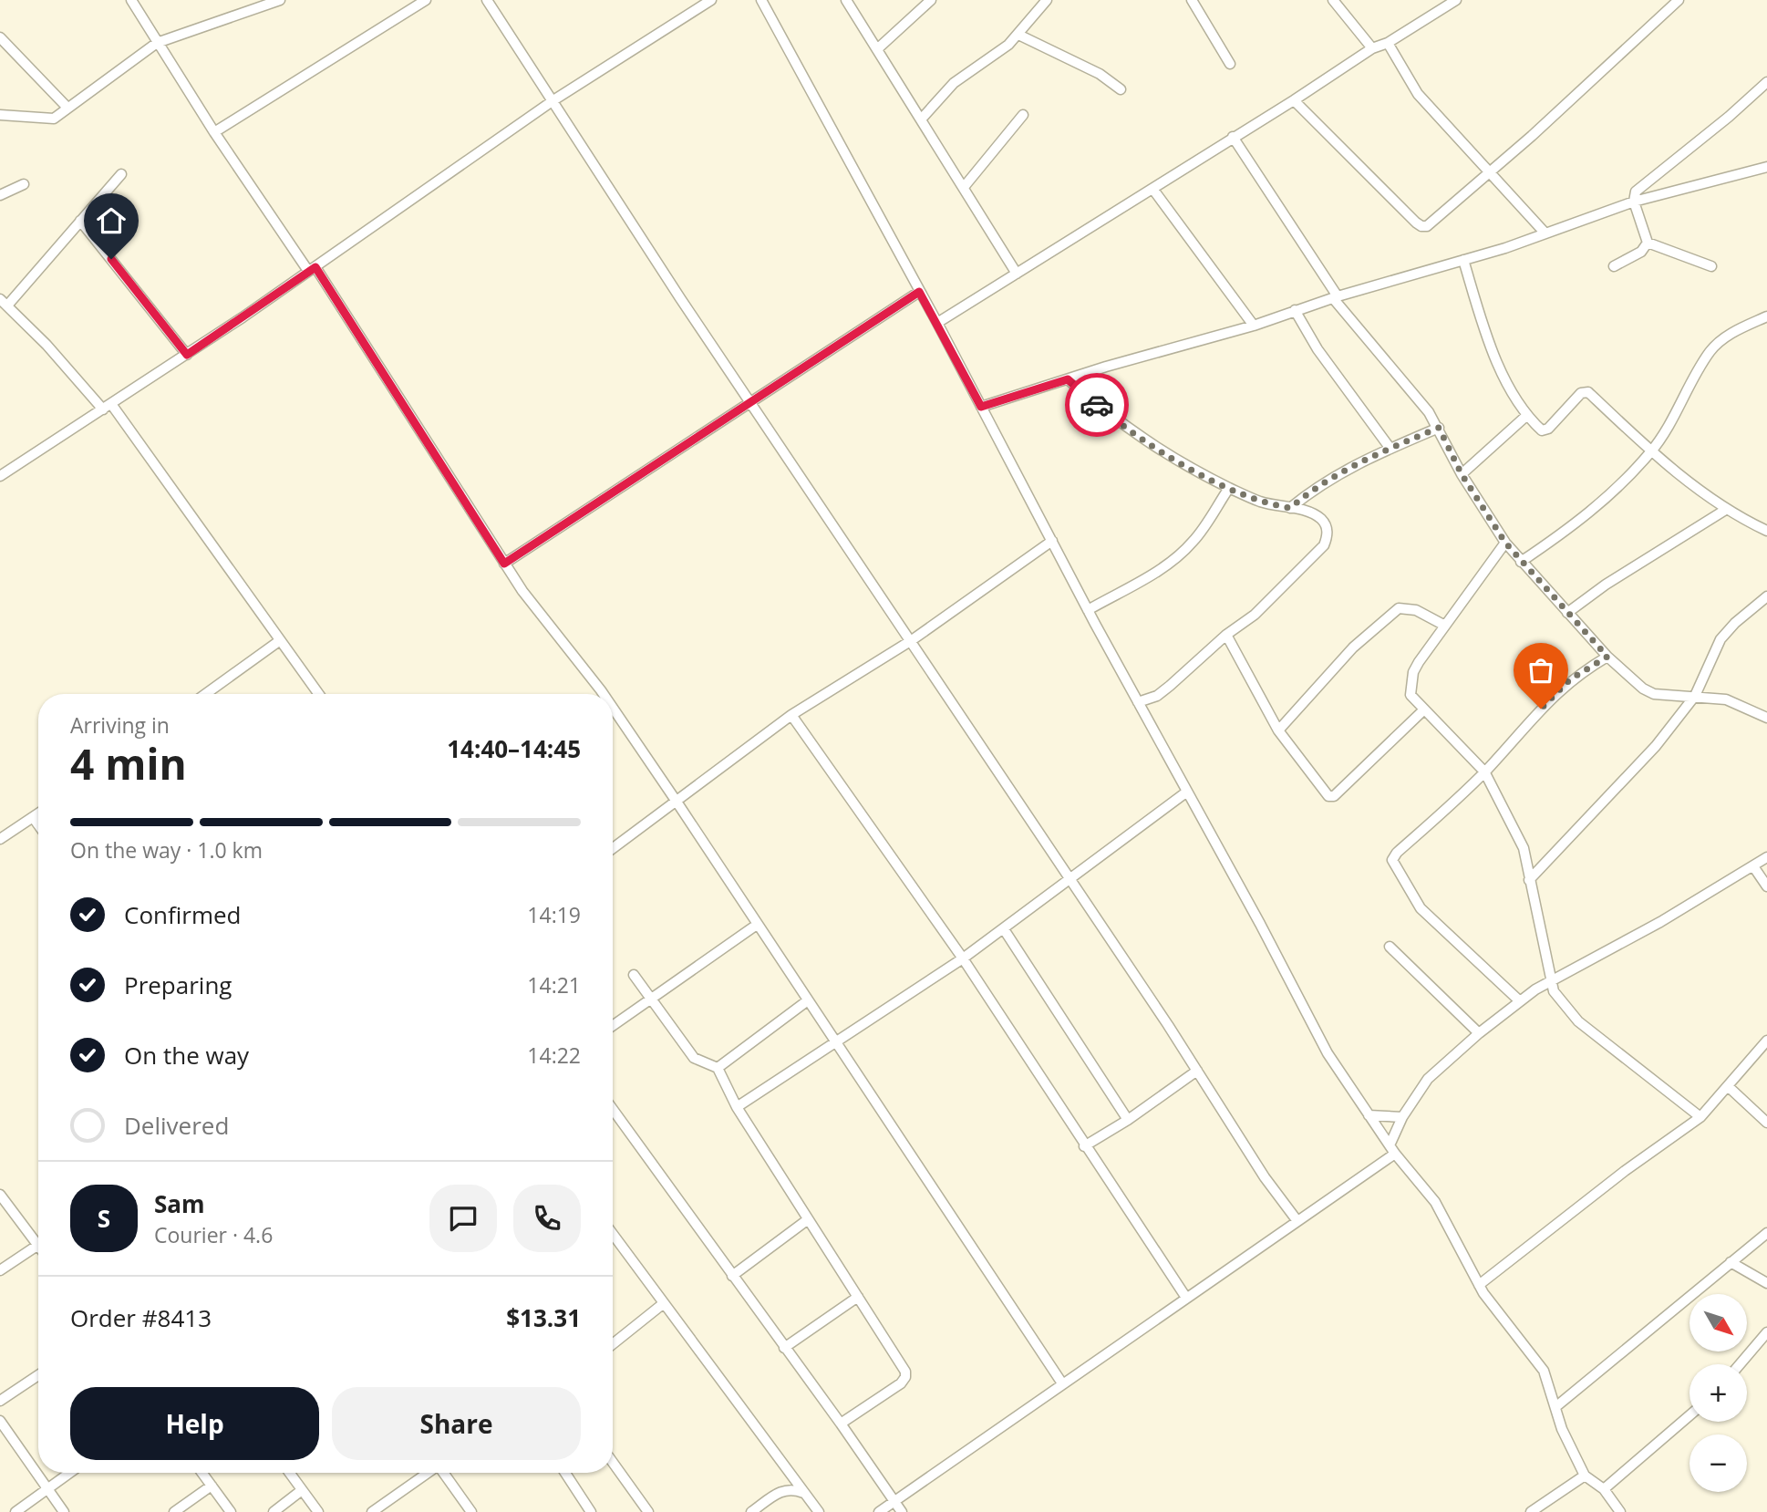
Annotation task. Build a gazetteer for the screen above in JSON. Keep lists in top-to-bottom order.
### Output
{
  "north": "bottom right",
  "page": {
    "heading": ["4 min", "Arriving in", "14:40–14:45"],
    "panel": [
      "Sam",
      "Courier · 4.6",
      "Order #8413",
      "$13.31"
    ],
    "bar": "On the way · 1.0 km",
    "list": [
      ["Confirmed", "14:19"],
      ["Preparing", "14:21"],
      ["On the way", "14:22"],
      "Delivered"
    ],
    "round": "S",
    "map_buttons": ["+", "−"],
    "buttons": ["Help", "Share"]
  }
}
